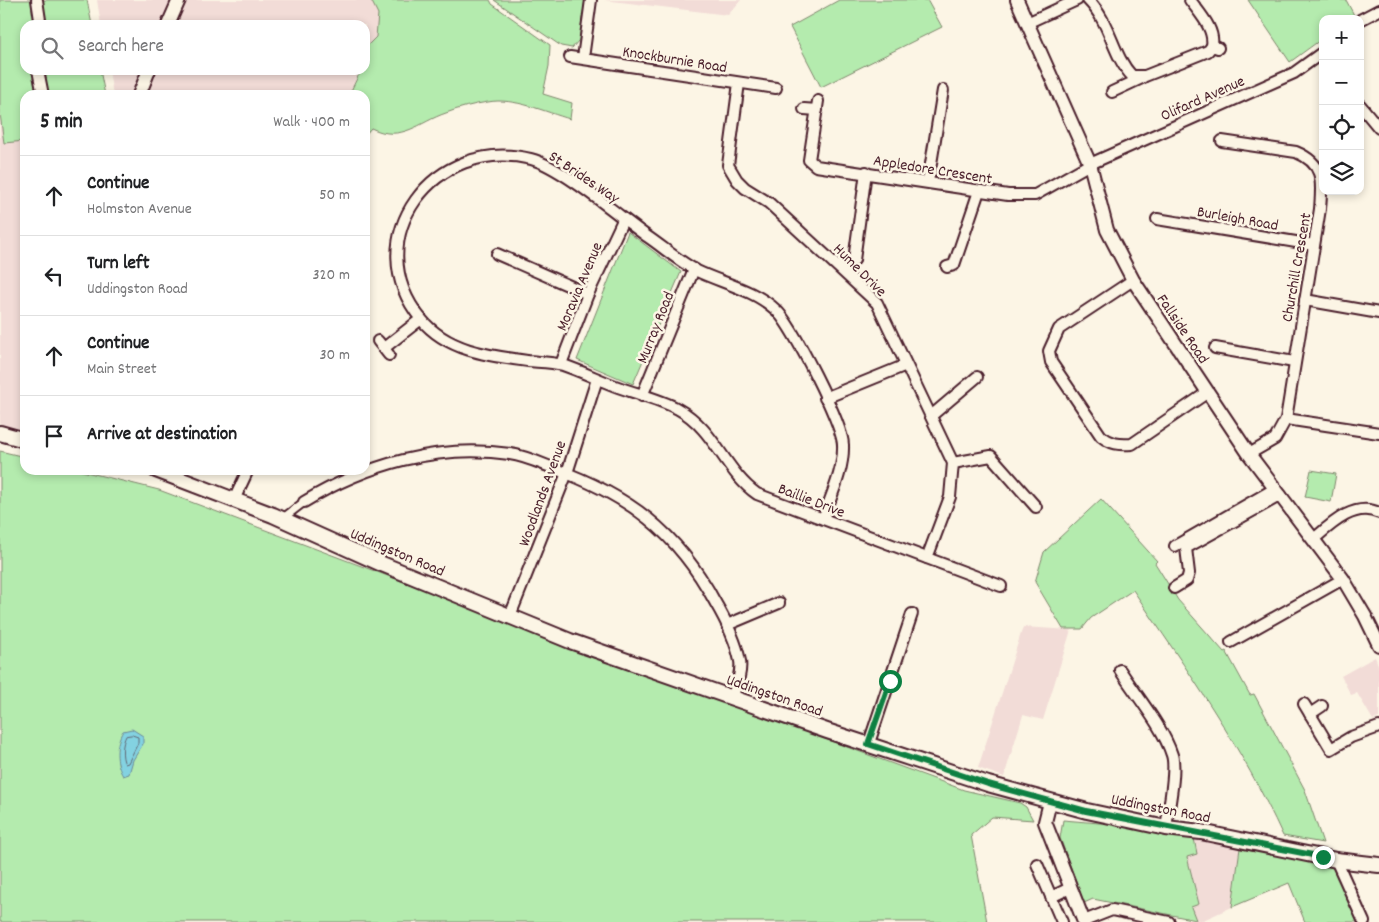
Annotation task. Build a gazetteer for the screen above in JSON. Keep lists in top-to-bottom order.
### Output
{
  "streets": {
    "main road": ["Uddingston Road"],
    "street": [
      "Knockburnie Road",
      "Olifard Avenue",
      "Appledore Crescent",
      "St Brides Way",
      "Burleigh Road",
      "Churchill Crescent",
      "Hume Drive",
      "Moravia Avenue",
      "Murray Road",
      "Fallside Road",
      "Woodlands Avenue",
      "Baillie Drive"
    ]
  },
  "crossings": [
    ["Knockburnie Road", "Hume Drive"],
    ["Olifard Avenue", "Appledore Crescent"],
    ["Olifard Avenue", "Fallside Road"],
    ["Appledore Crescent", "Fallside Road"],
    ["St Brides Way", "Moravia Avenue"],
    ["St Brides Way", "Murray Road"],
    ["St Brides Way", "Woodlands Avenue"],
    ["St Brides Way", "Baillie Drive"],
    ["Burleigh Road", "Churchill Crescent"],
    ["Churchill Crescent", "Fallside Road"],
    ["Murray Road", "Baillie Drive"],
    ["Woodlands Avenue", "Uddingston Road"]
  ],
  "page": {
    "map_buttons": ["+", "−"],
    "search": "Search here",
    "heading": ["5 min", "Walk · 400 m"],
    "list": [
      ["Continue", "Holmston Avenue", "50 m"],
      ["Turn left", "Uddingston Road", "320 m"],
      ["Continue", "Main Street", "30 m"],
      "Arrive at destination"
    ]
  }
}
